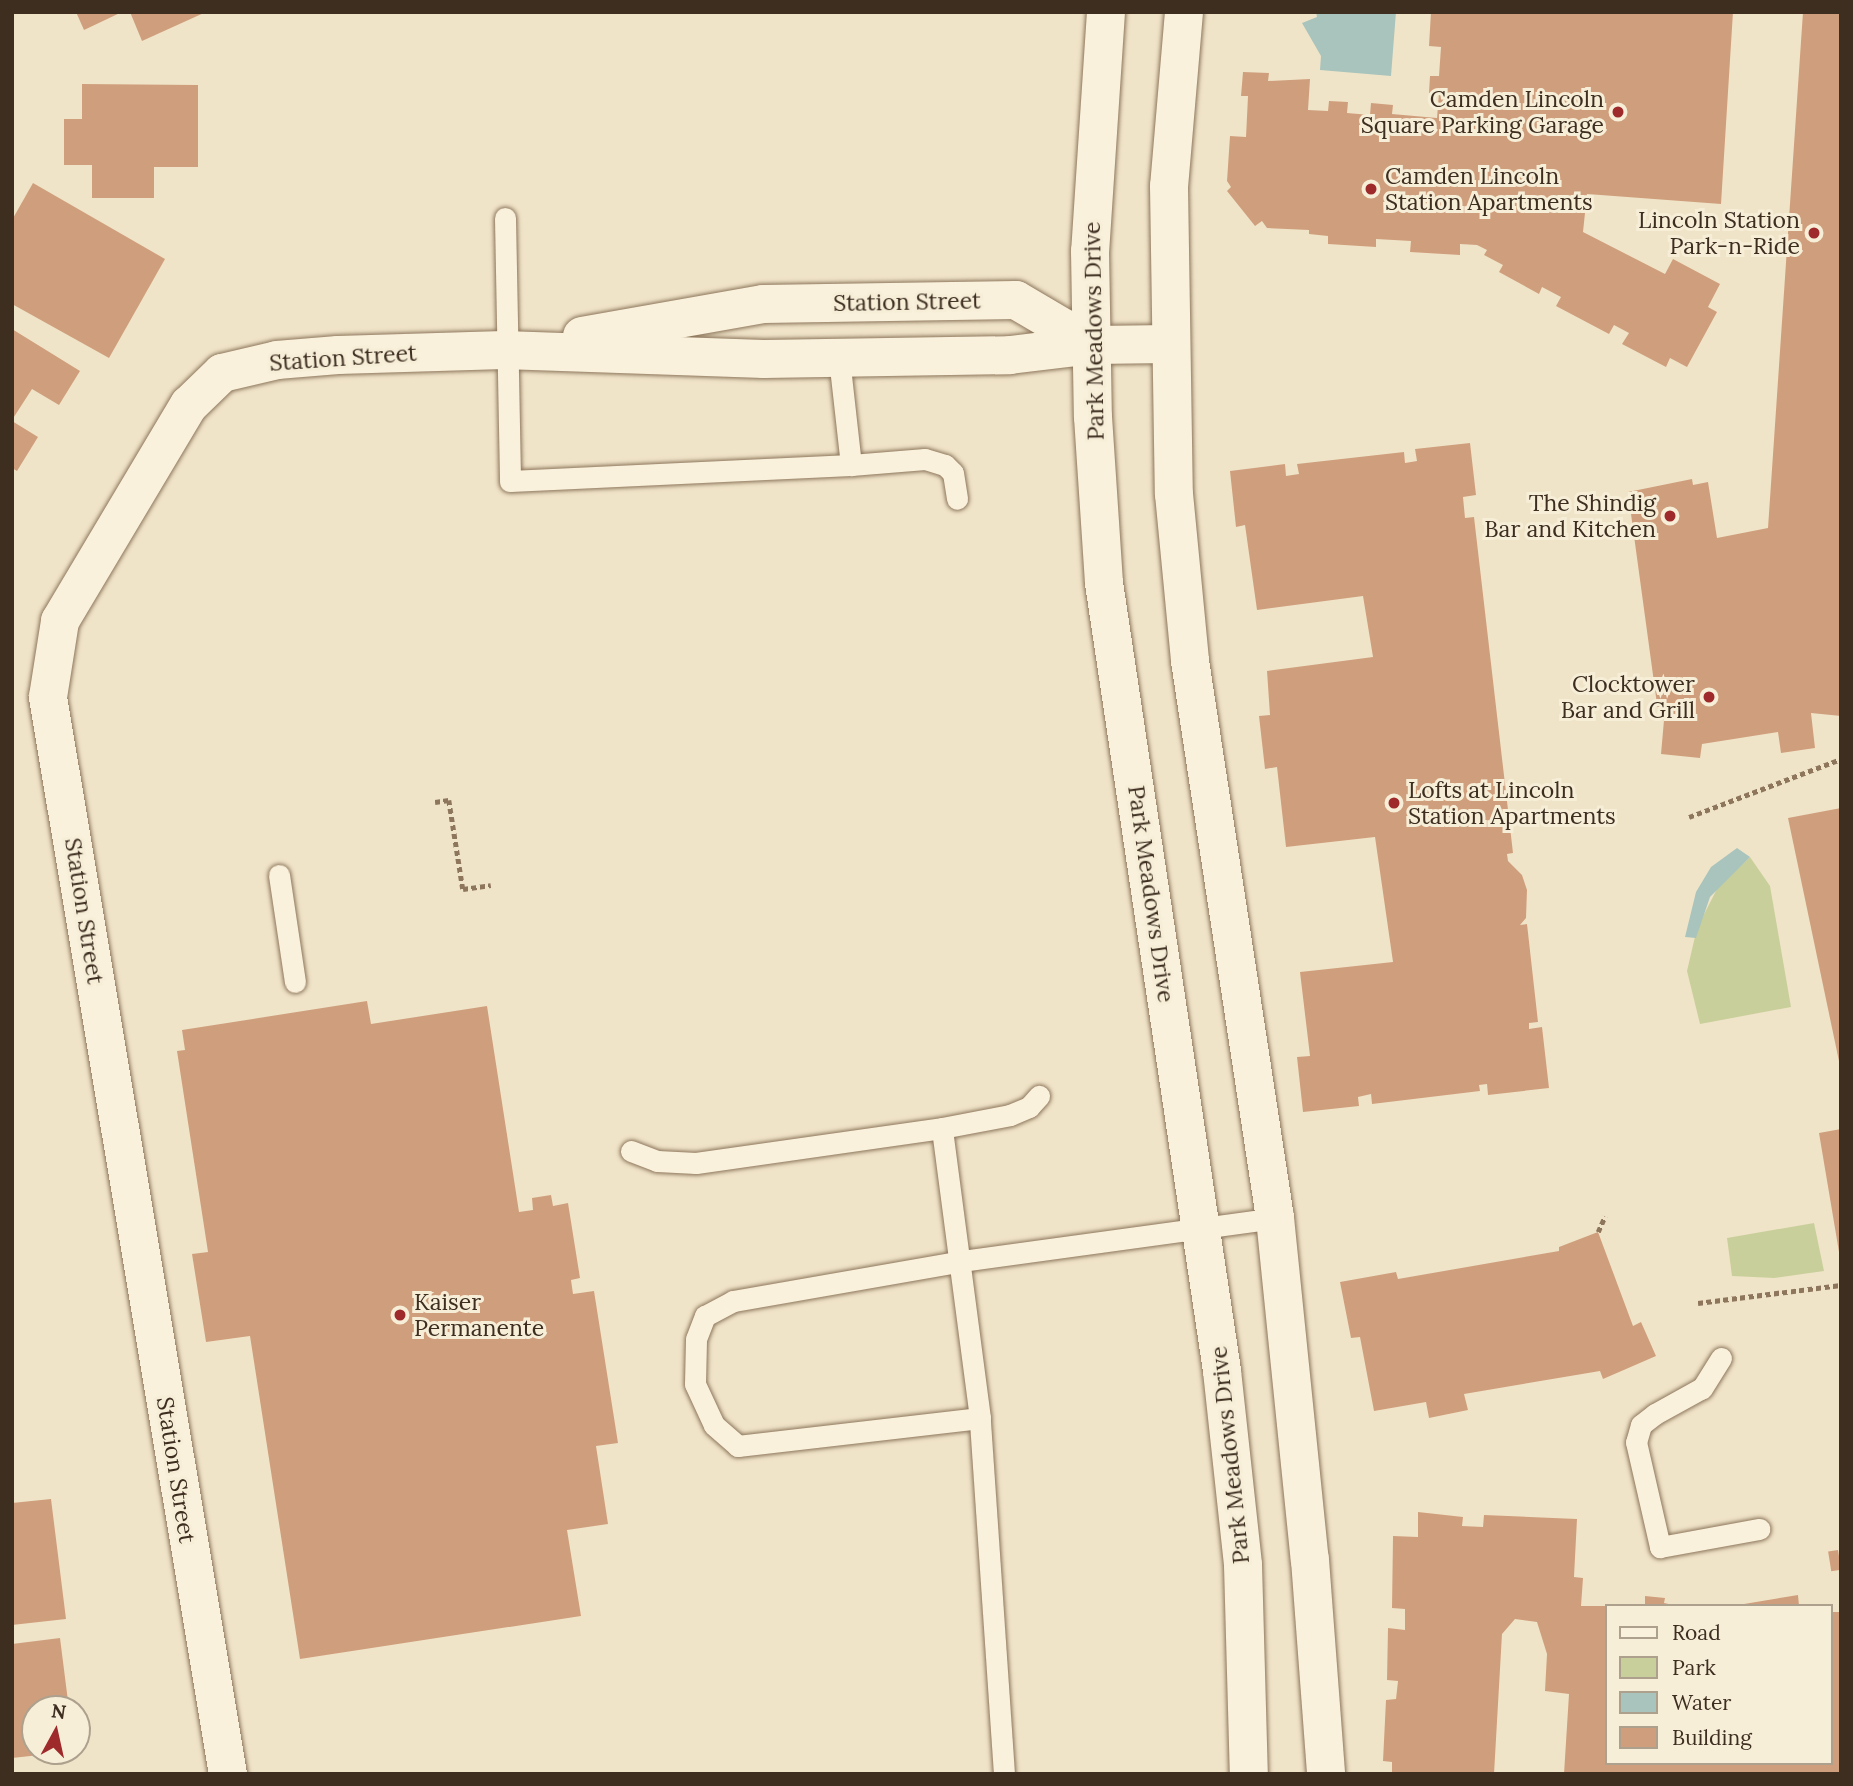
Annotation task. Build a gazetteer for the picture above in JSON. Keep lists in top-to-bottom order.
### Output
{
  "streets": {
    "main road": ["Station Street", "Park Meadows Drive"]
  },
  "crossings": [
    ["Station Street", "Park Meadows Drive"]
  ],
  "places": [
    "Camden Lincoln Square Parking Garage",
    "Camden Lincoln Station Apartments",
    "Lincoln Station Park-n-Ride",
    "The Shindig Bar and Kitchen",
    "Clocktower Bar and Grill",
    "Lofts at Lincoln Station Apartments",
    "Kaiser Permanente"
  ],
  "legend": [
    "Road",
    "Park",
    "Water",
    "Building"
  ],
  "north": "top"
}
